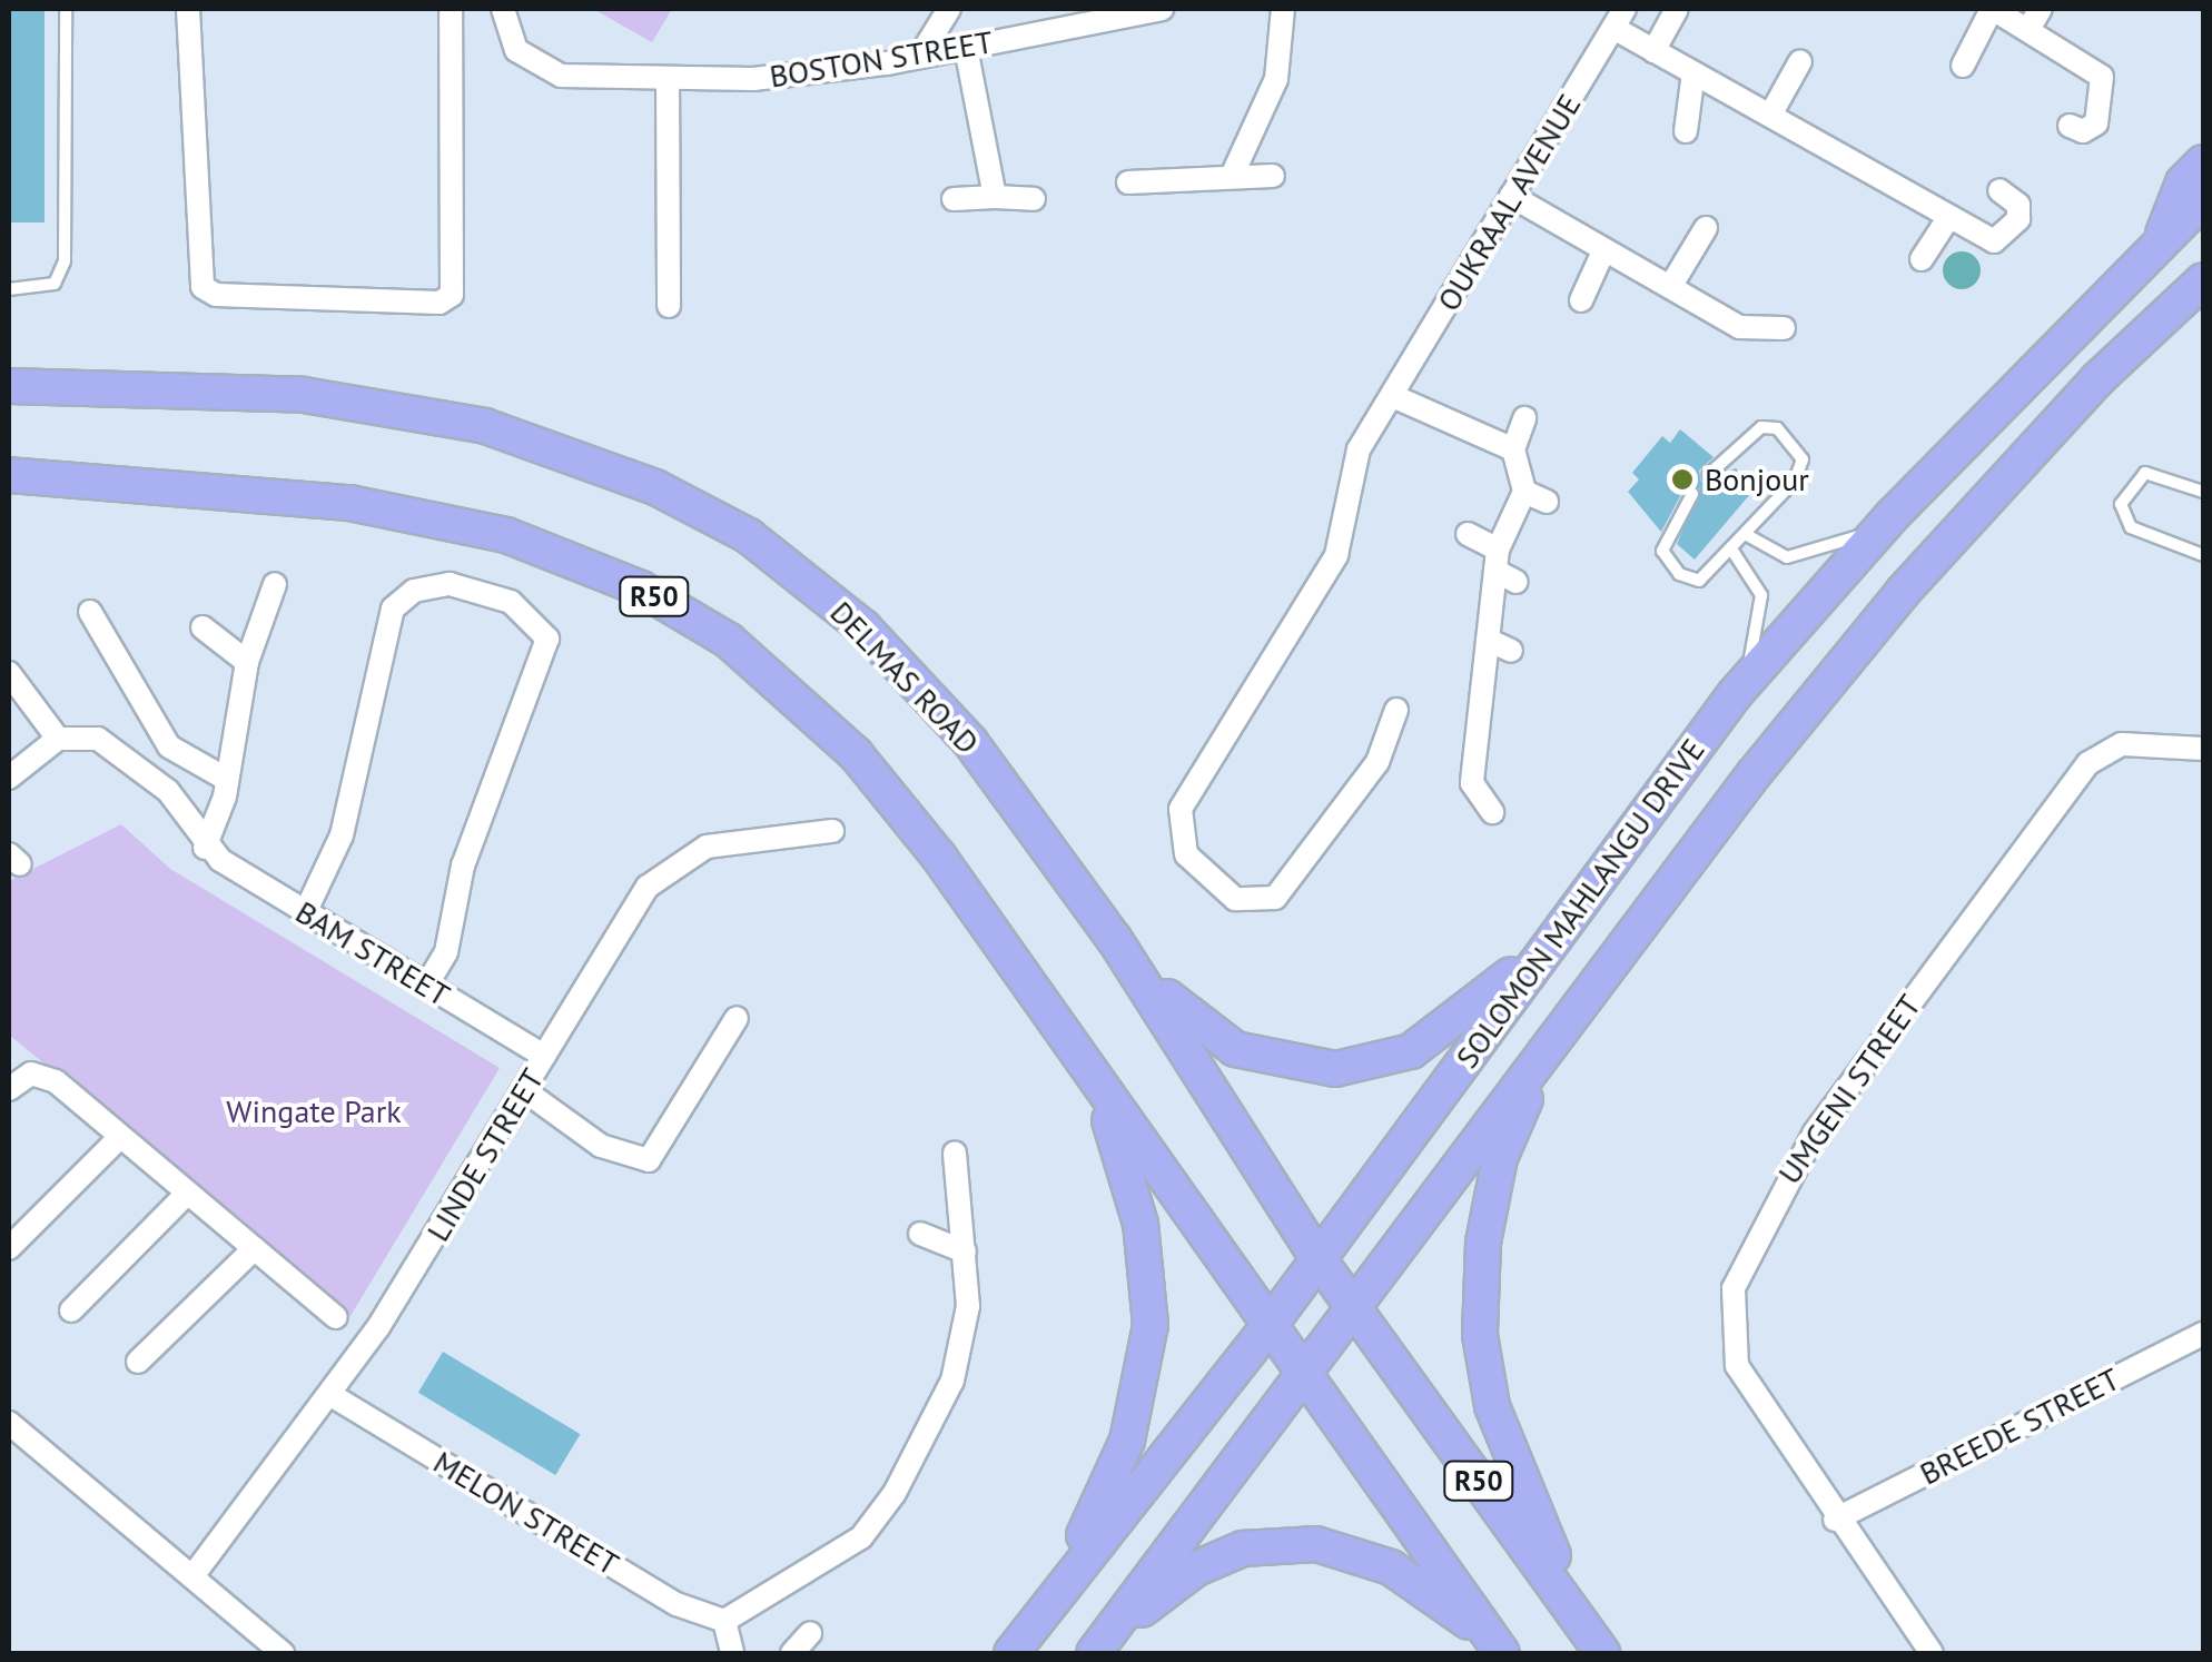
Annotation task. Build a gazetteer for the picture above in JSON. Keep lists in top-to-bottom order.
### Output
{
  "streets": {
    "main road": ["R50", "DELMAS ROAD", "SOLOMON MAHLANGU DRIVE"],
    "street": [
      "BOSTON STREET",
      "OUKRAAL AVENUE",
      "BAM STREET",
      "UMGENI STREET",
      "LINDE STREET",
      "BREEDE STREET",
      "MELON STREET"
    ]
  },
  "crossings": [
    ["R50", "DELMAS ROAD"],
    ["R50", "SOLOMON MAHLANGU DRIVE"],
    ["DELMAS ROAD", "SOLOMON MAHLANGU DRIVE"],
    ["BAM STREET", "LINDE STREET"],
    ["UMGENI STREET", "BREEDE STREET"],
    ["LINDE STREET", "MELON STREET"]
  ],
  "parks": ["Wingate Park"],
  "places": ["Bonjour"]
}
